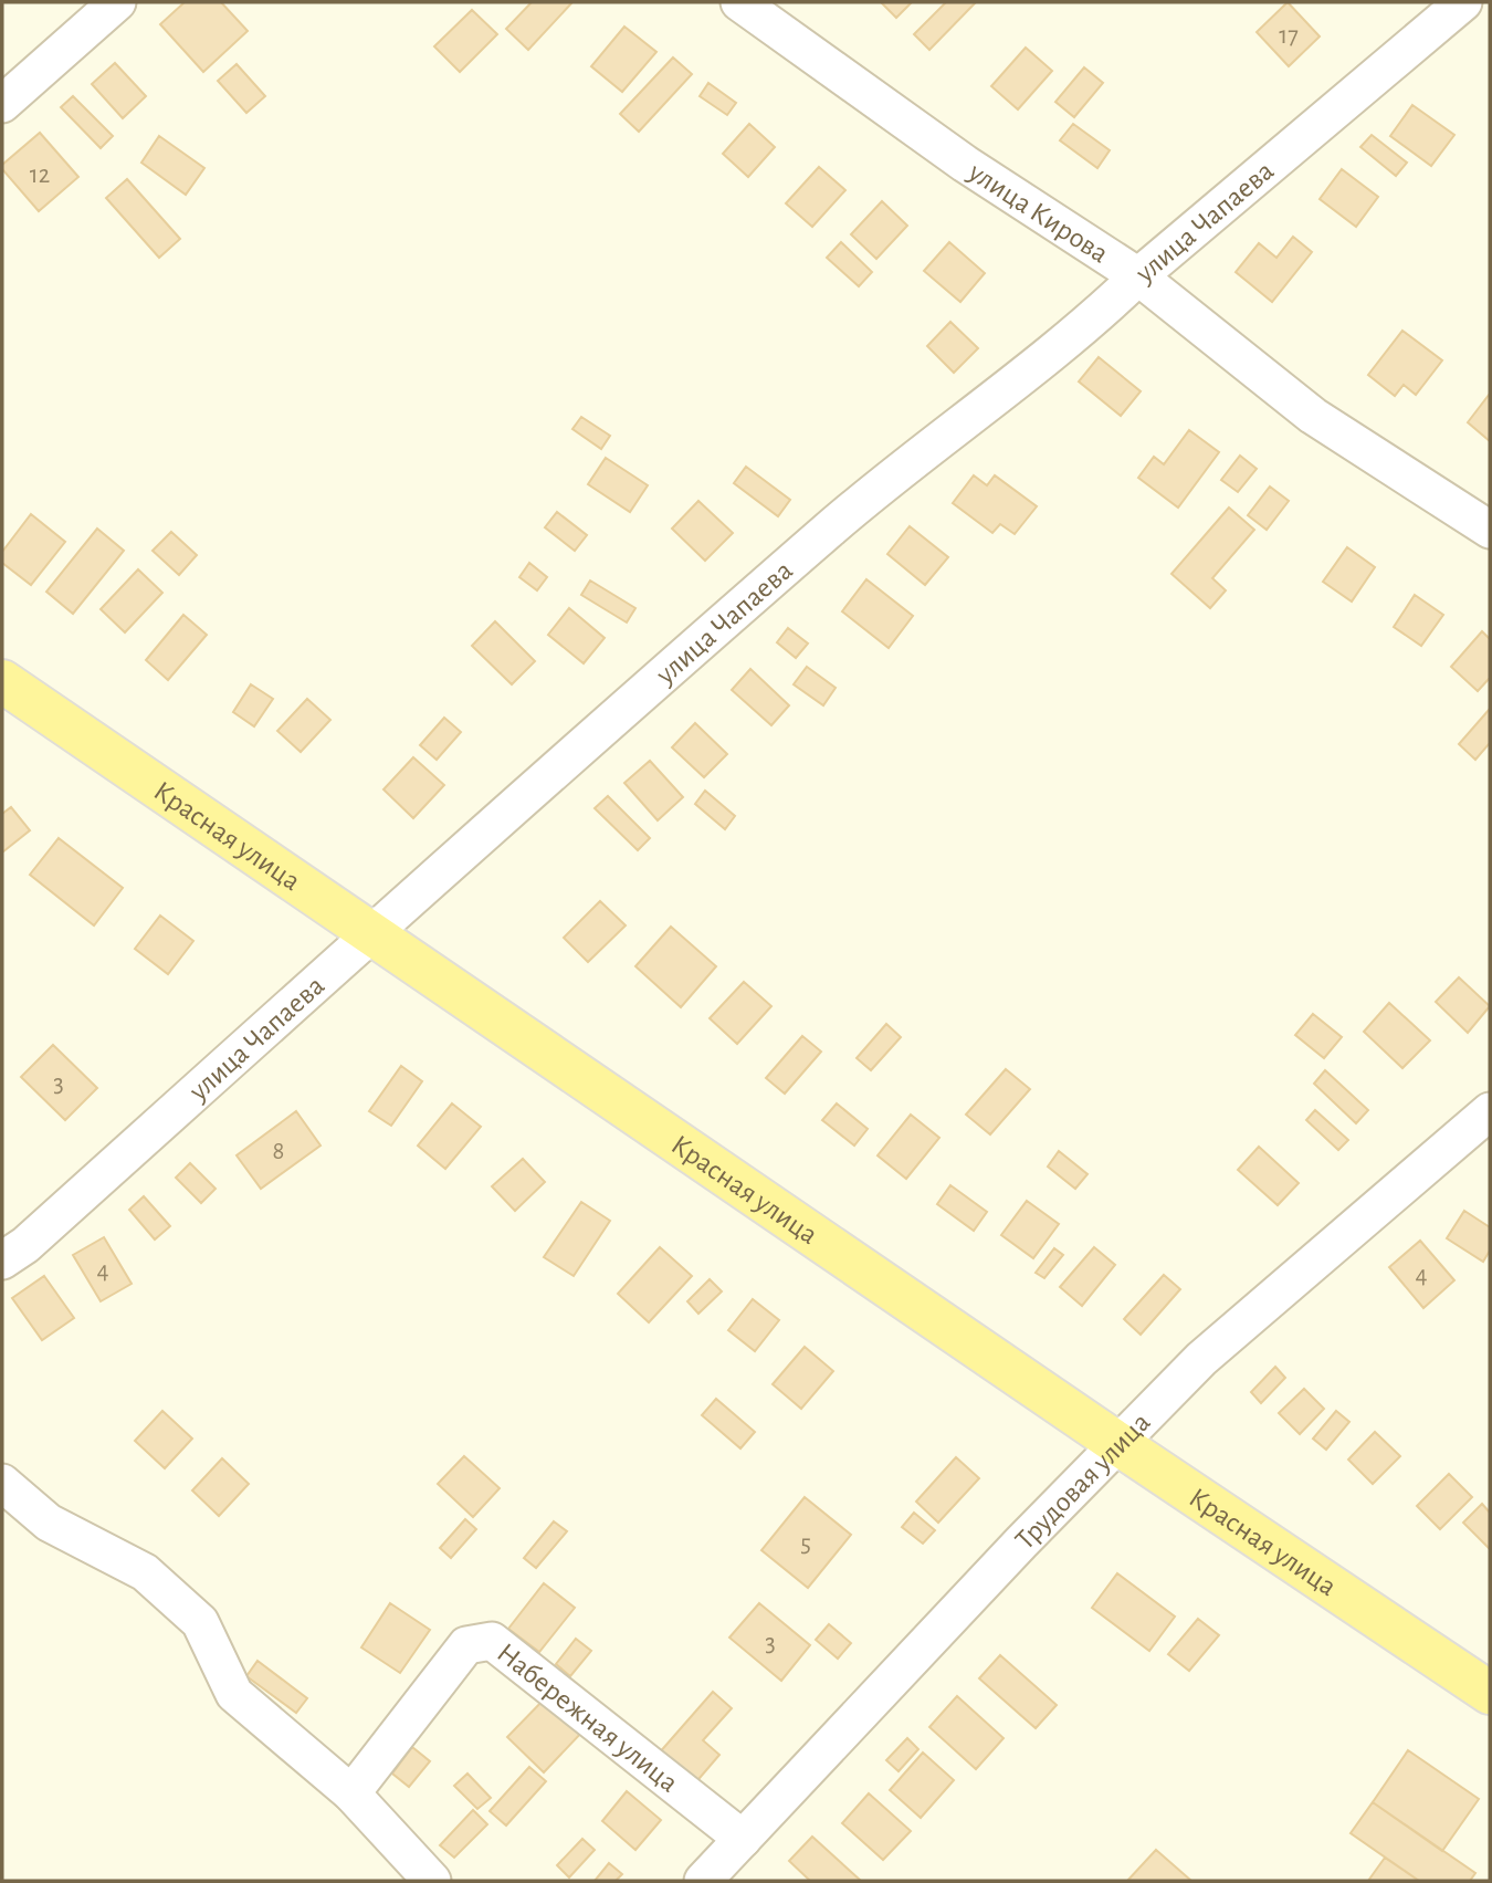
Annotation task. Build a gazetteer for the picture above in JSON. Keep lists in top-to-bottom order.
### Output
{
  "streets": {
    "main road": ["Красная улица"],
    "street": [
      "улица Кирова",
      "улица Чапаева",
      "Трудовая улица",
      "Набережная улица"
    ]
  },
  "crossings": [
    ["улица Кирова", "улица Чапаева"],
    ["улица Чапаева", "Красная улица"],
    ["Красная улица", "Трудовая улица"],
    ["Трудовая улица", "Набережная улица"]
  ],
  "house_numbers": [
    "17",
    "12",
    "3",
    "8",
    "4",
    "4",
    "5",
    "3"
  ]
}
